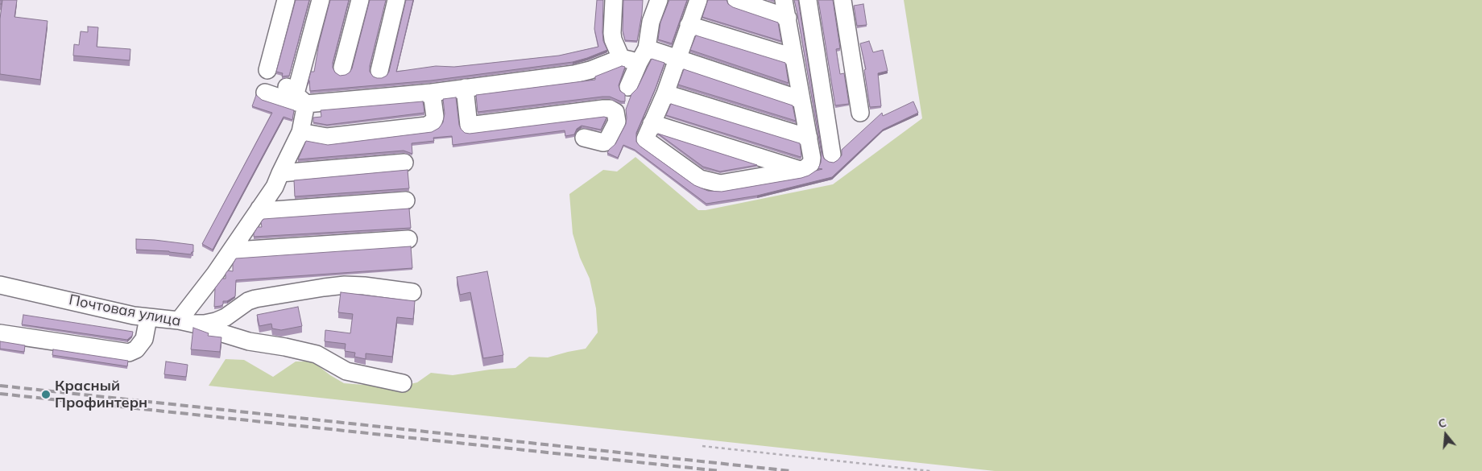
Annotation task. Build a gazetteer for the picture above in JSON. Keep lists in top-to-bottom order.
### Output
{
  "streets": {
    "street": ["Почтовая улица"]
  },
  "places": ["Красный Профинтерн"],
  "north": "top"
}
